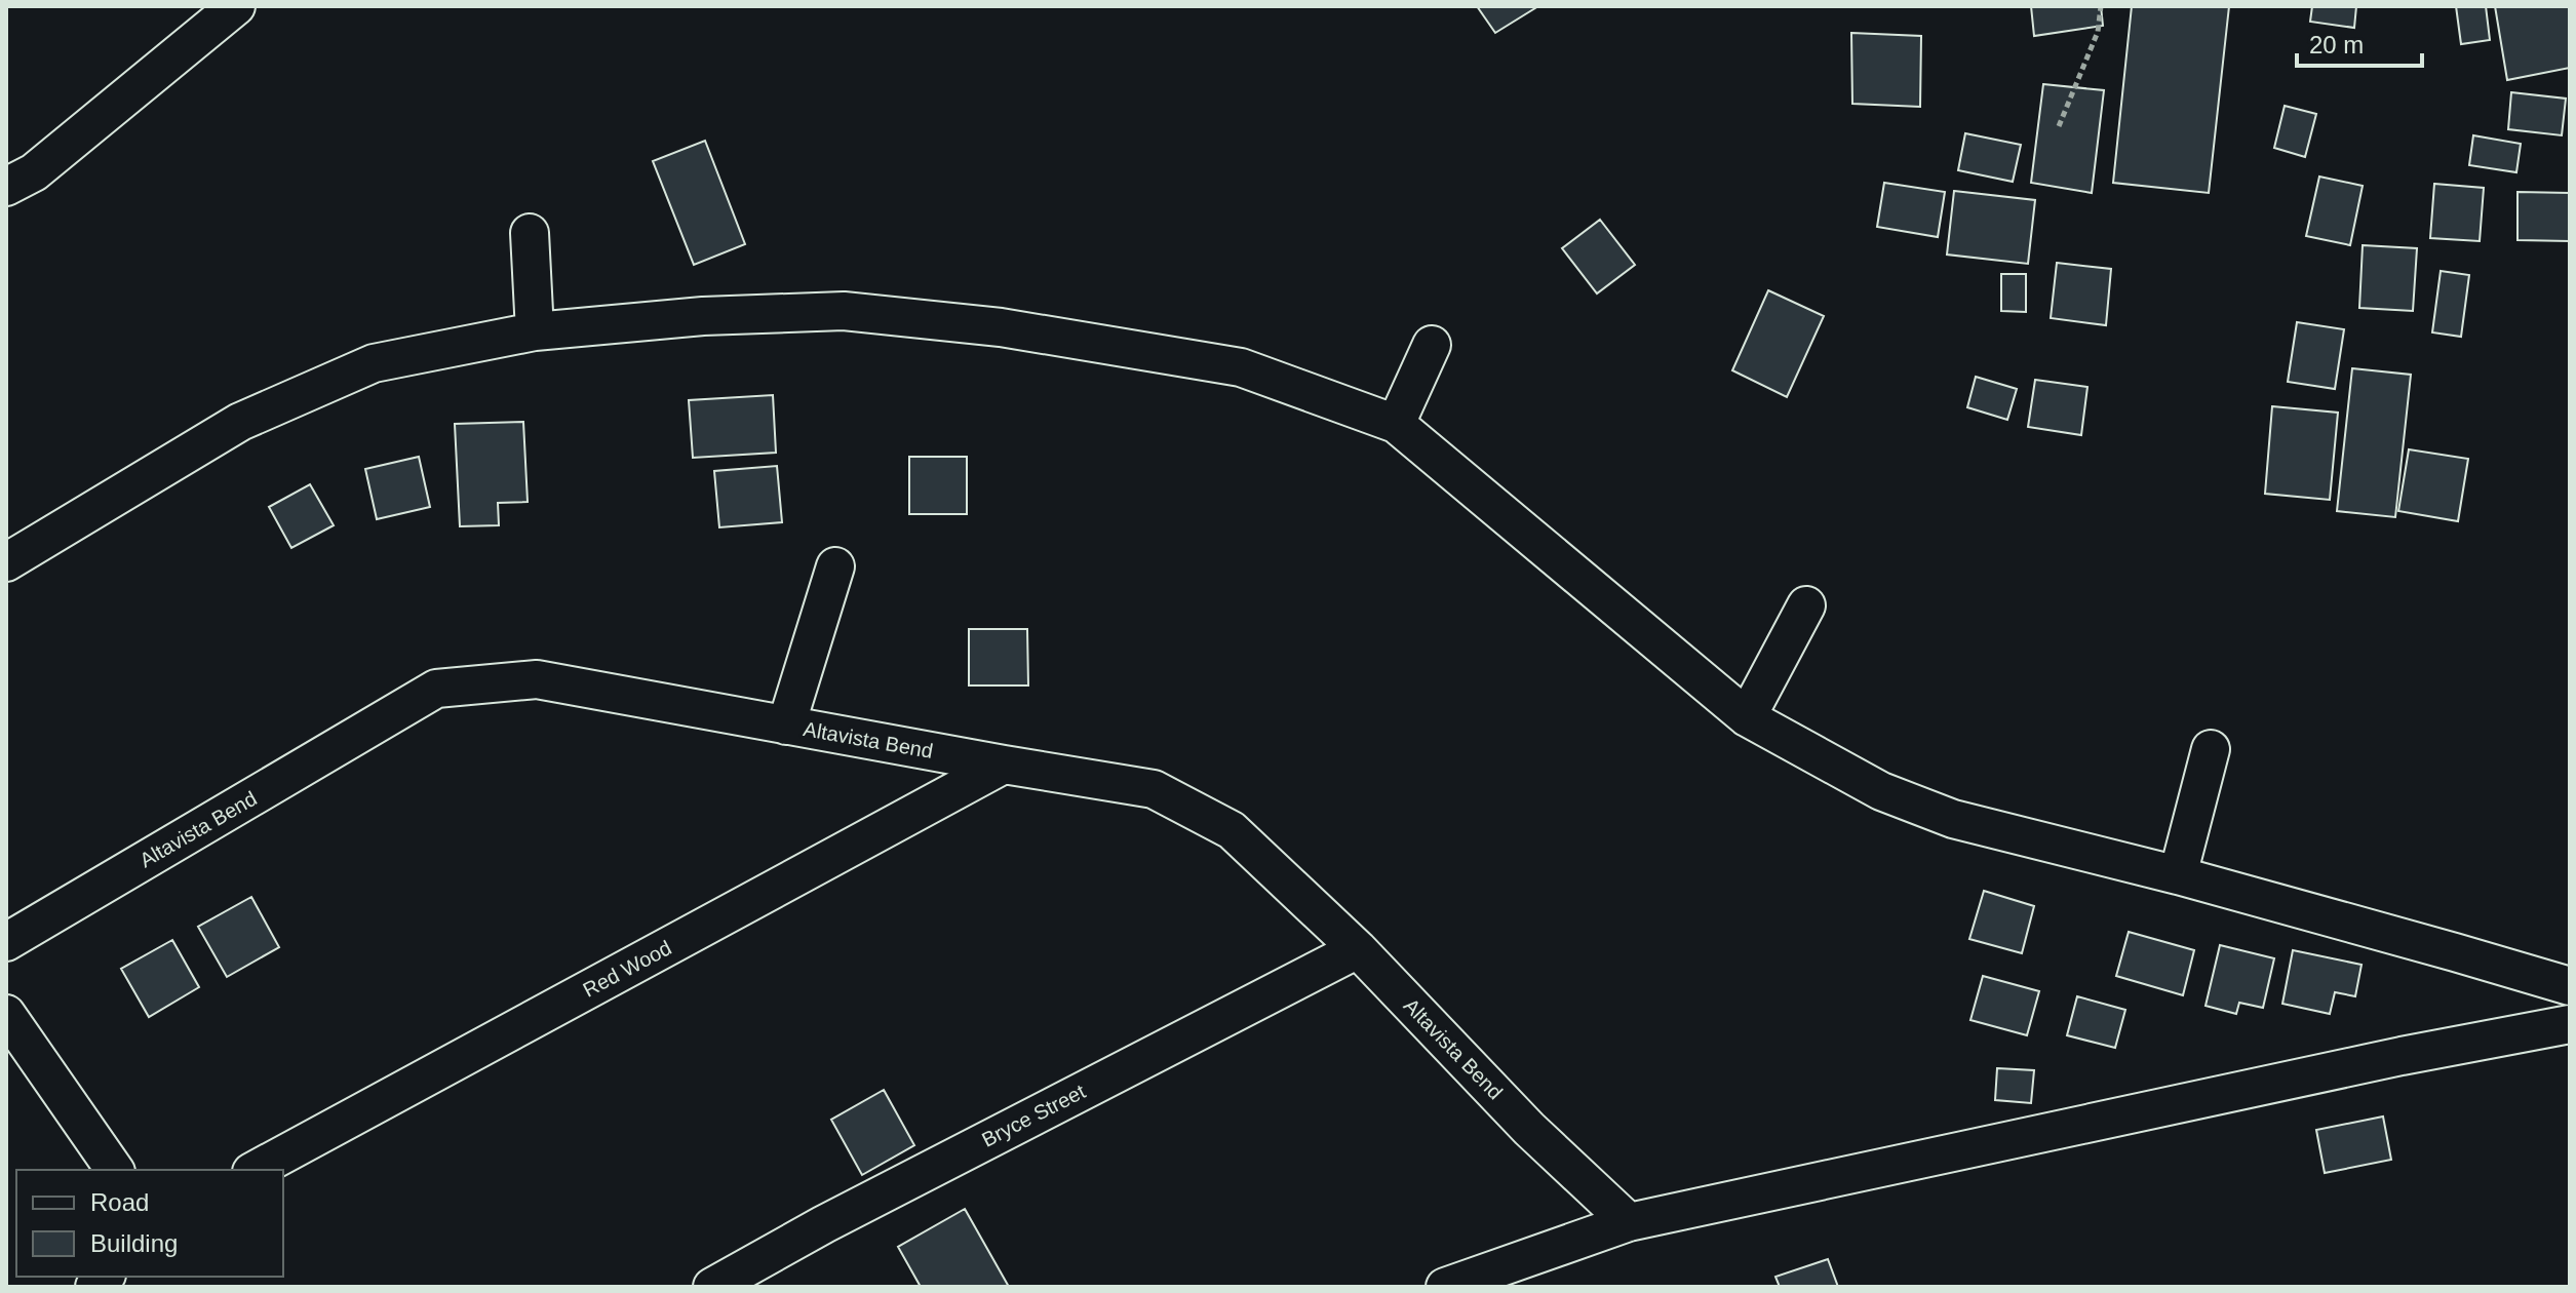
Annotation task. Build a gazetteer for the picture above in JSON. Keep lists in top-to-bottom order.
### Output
{
  "streets": {
    "street": ["Altavista Bend", "Red Wood", "Bryce Street"]
  },
  "crossings": [
    ["Altavista Bend", "Red Wood"],
    ["Altavista Bend", "Bryce Street"]
  ],
  "legend": ["Road", "Building"],
  "scale_bar": "20 m"
}
